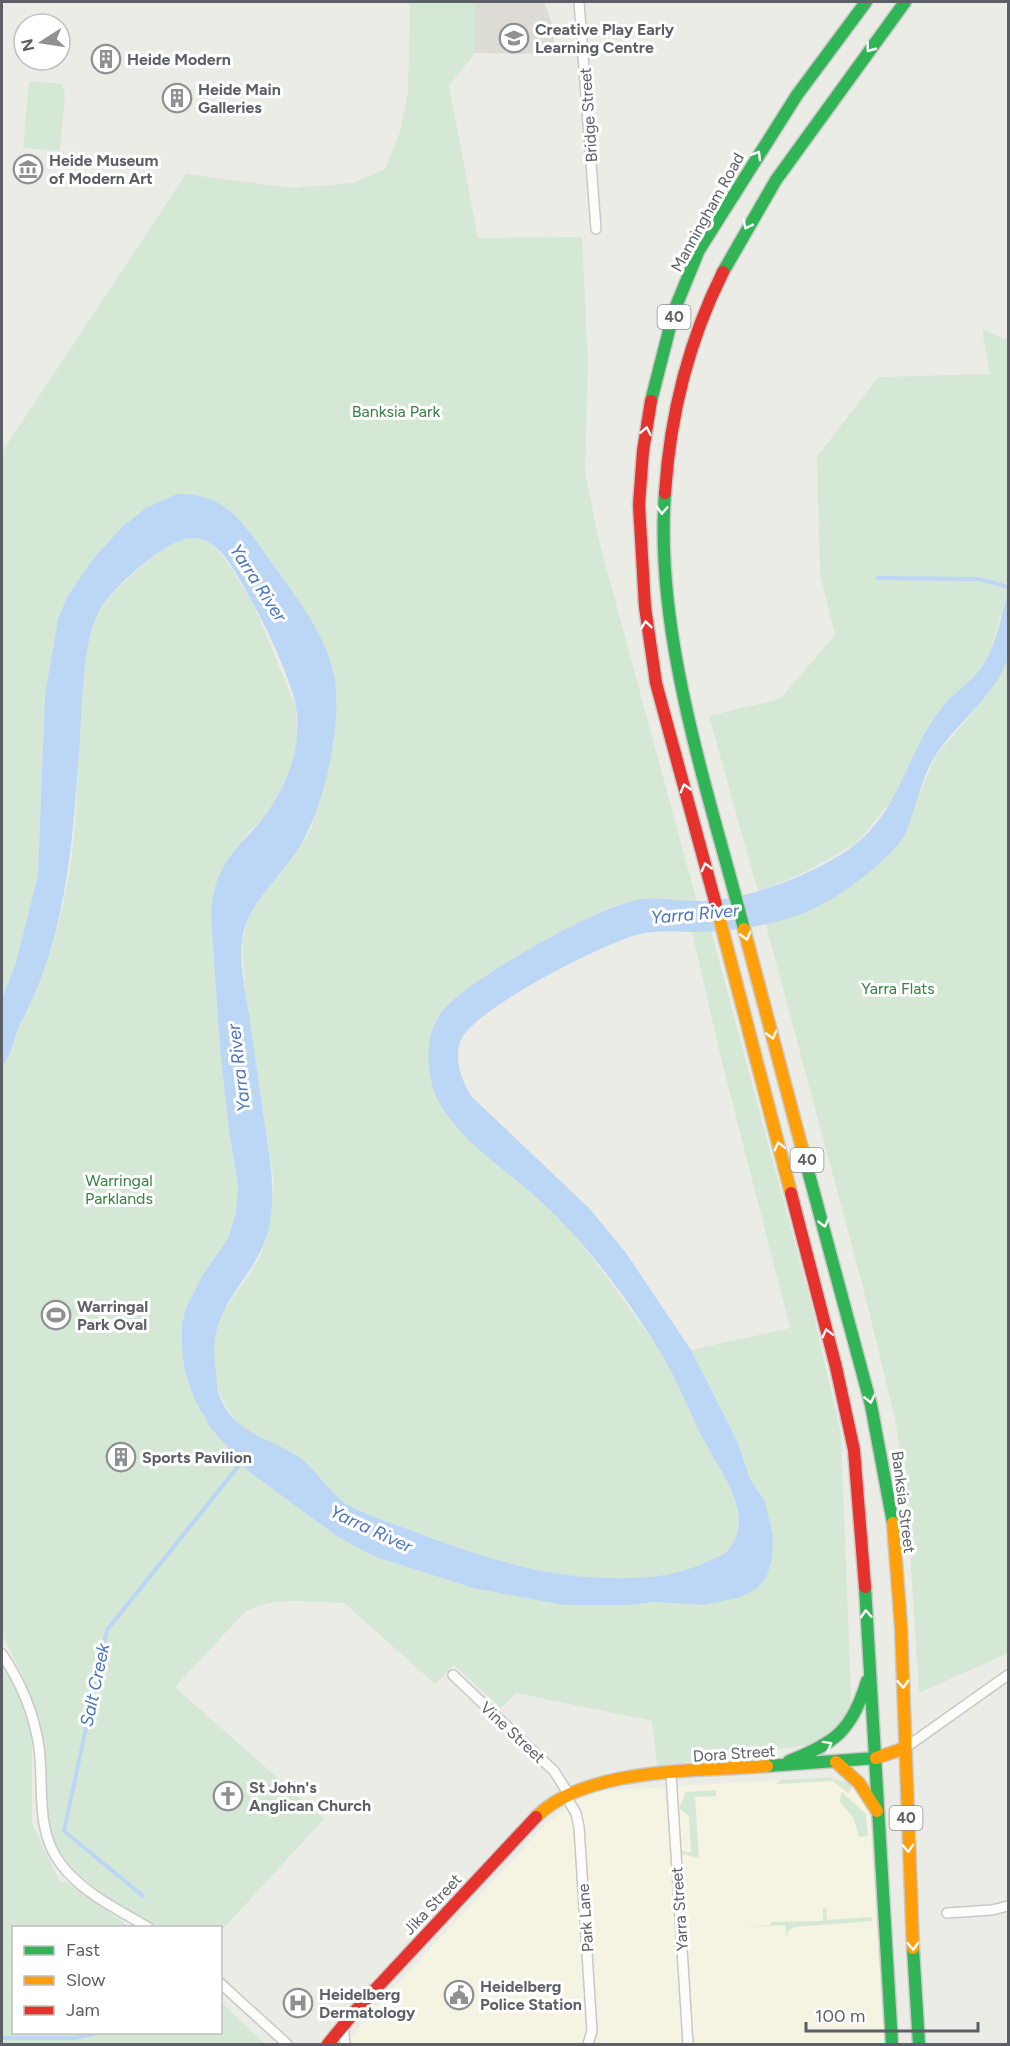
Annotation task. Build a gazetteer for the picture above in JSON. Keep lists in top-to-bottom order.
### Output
{
  "streets": {
    "main road": [
      "Manningham Road",
      "40",
      "Banksia Street",
      "Dora Street",
      "Jika Street"
    ],
    "street": [
      "Bridge Street",
      "Vine Street",
      "Yarra Street",
      "Park Lane"
    ]
  },
  "crossings": [
    ["Manningham Road", "40"],
    ["Manningham Road", "Banksia Street"],
    ["40", "Dora Street"],
    ["Banksia Street", "Dora Street"],
    ["Vine Street", "Dora Street"],
    ["Vine Street", "Jika Street"],
    ["Vine Street", "Park Lane"],
    ["Dora Street", "Jika Street"],
    ["Dora Street", "Yarra Street"],
    ["Dora Street", "Park Lane"],
    ["Jika Street", "Park Lane"]
  ],
  "water": ["Yarra River", "Salt Creek"],
  "parks": ["Banksia Park", "Yarra Flats", "Warringal Parklands"],
  "places": {
    "school or university": ["Creative Play Early Learning Centre"],
    "building": ["Heide Modern", "Heide Main Galleries", "Sports Pavilion"],
    "museum": ["Heide Museum of Modern Art"],
    "sports": ["Warringal Park Oval"],
    "church": ["St John's Anglican Church"],
    "public building": ["Heidelberg Police Station"],
    "hospital": ["Heidelberg Dermatology"]
  },
  "legend": ["Fast", "Slow", "Jam"],
  "scale_bar": "100 m",
  "north": "left"
}
